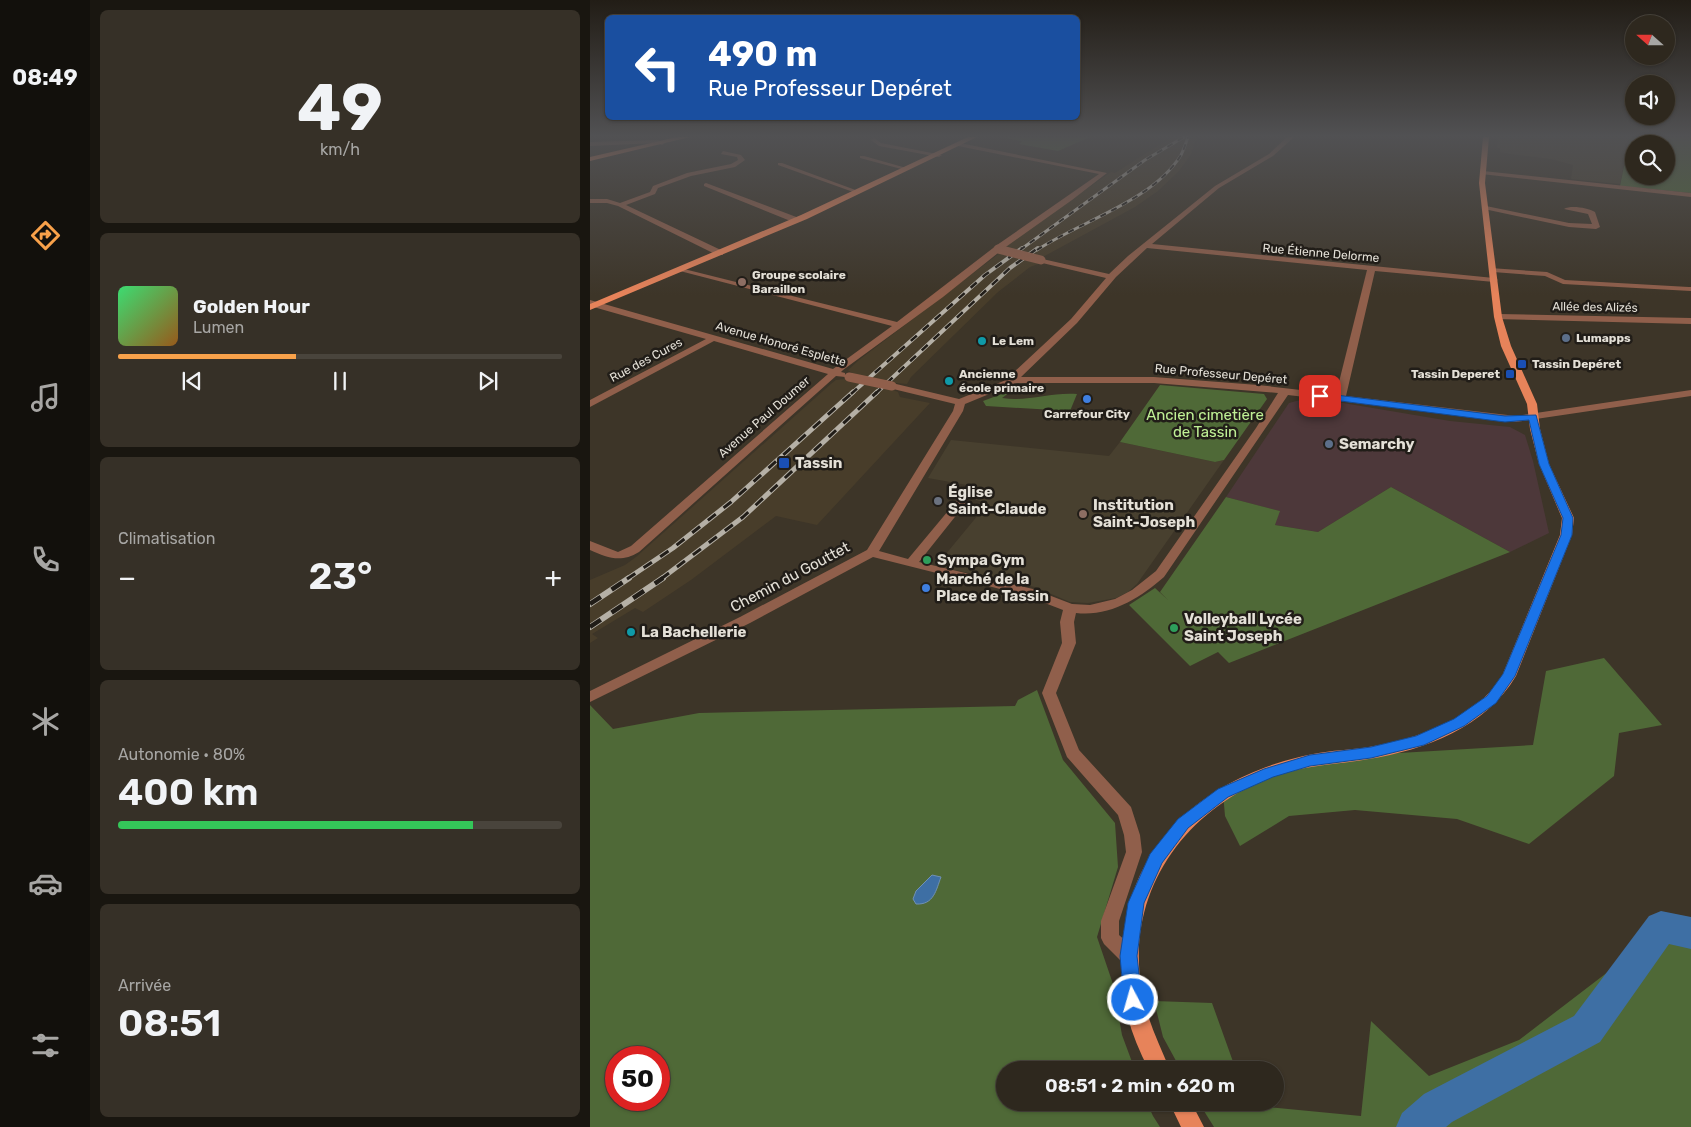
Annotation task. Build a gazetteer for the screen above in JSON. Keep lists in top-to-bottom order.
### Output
{
  "streets": {
    "street": [
      "Rue Étienne Delorme",
      "Allée des Alizés",
      "Avenue Honoré Esplette",
      "Rue des Cures",
      "Rue Professeur Depéret",
      "Avenue Paul Doumer",
      "Chemin du Gouttet"
    ]
  },
  "crossings": [
    ["Avenue Honoré Esplette", "Rue des Cures"],
    ["Avenue Honoré Esplette", "Avenue Paul Doumer"]
  ],
  "parks": ["Ancien cimetière de Tassin"],
  "places": {
    "other": [
      "Groupe scolaire Baraillon",
      "Lumapps",
      "Le Lem",
      "Ancienne école primaire",
      "Carrefour City",
      "Semarchy",
      "Église Saint-Claude",
      "Institution Saint-Joseph",
      "Sympa Gym",
      "Marché de la Place de Tassin",
      "Volleyball Lycée Saint Joseph",
      "La Bachellerie"
    ],
    "transit": ["Tassin Depéret", "Tassin Deperet", "Tassin"]
  },
  "north": "left",
  "page": {
    "tabs": "08:49",
    "tile": [
      ["49", "km/h"],
      "Climatisation",
      ["Autonomie · 80%", "400 km"],
      ["Arrivée", "08:51"]
    ],
    "turn": ["490 m", "Rue Professeur Depéret"],
    "song": ["Golden Hour", "Lumen"],
    "heat": ["−", "23°", "+"],
    "limit": "50",
    "trip": "08:51 · 2 min · 620 m"
  }
}
